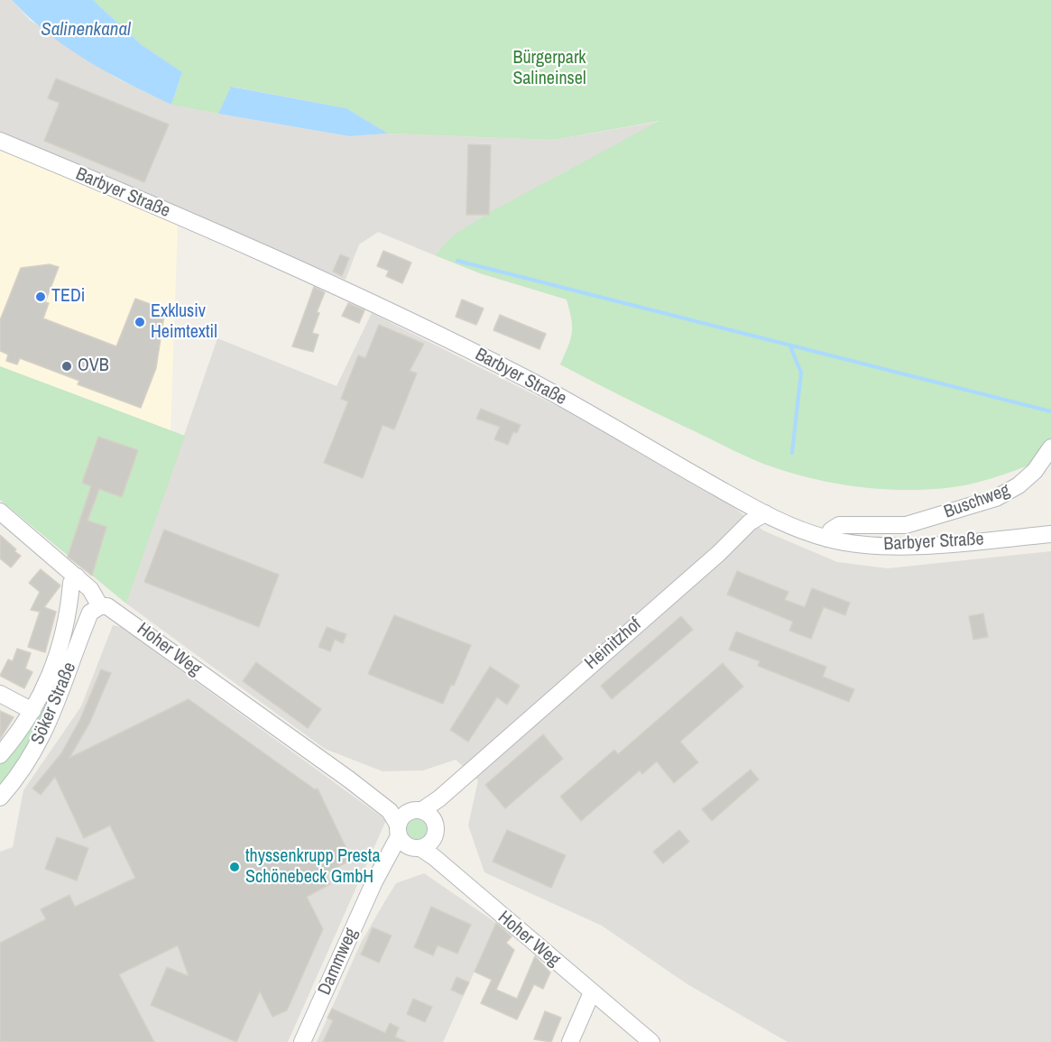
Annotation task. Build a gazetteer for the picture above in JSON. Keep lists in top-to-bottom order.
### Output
{
  "streets": {
    "street": [
      "Barbyer Straße",
      "Buschweg",
      "Heinitzhof",
      "Hoher Weg",
      "Söker Straße",
      "Dammweg"
    ]
  },
  "crossings": [
    ["Barbyer Straße", "Buschweg"],
    ["Barbyer Straße", "Heinitzhof"],
    ["Heinitzhof", "Hoher Weg"],
    ["Heinitzhof", "Dammweg"],
    ["Hoher Weg", "Söker Straße"],
    ["Hoher Weg", "Dammweg"]
  ],
  "water": ["Salinenkanal"],
  "parks": ["Bürgerpark Salineinsel"],
  "places": [
    "TEDi",
    "Exklusiv Heimtextil",
    "OVB",
    "thyssenkrupp Presta Schönebeck GmbH"
  ]
}
